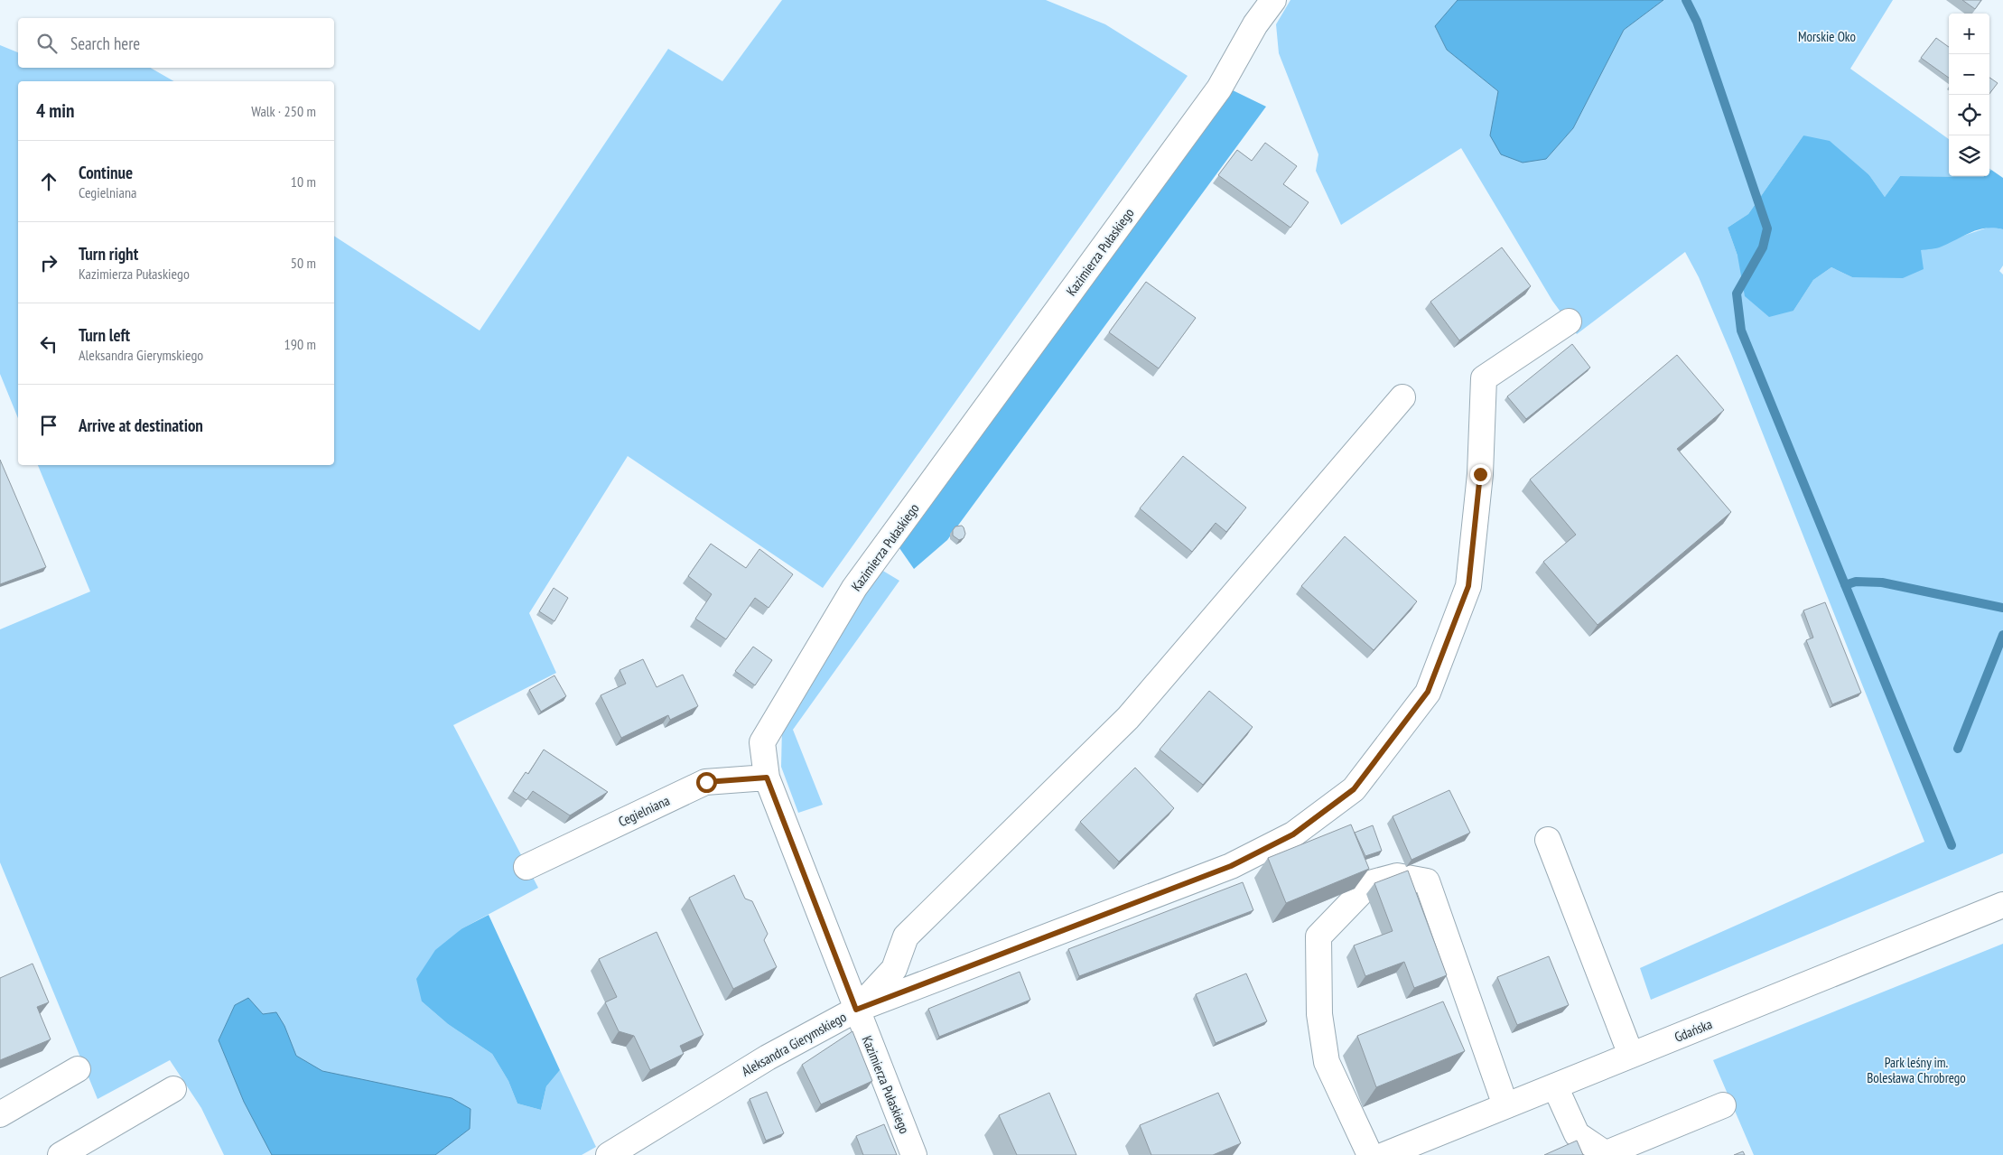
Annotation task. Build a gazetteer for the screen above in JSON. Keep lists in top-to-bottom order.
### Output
{
  "streets": {
    "street": [
      "Kazimierza Pułaskiego",
      "Cegielniana",
      "Gdańska",
      "Aleksandra Gierymskiego"
    ]
  },
  "crossings": [
    ["Kazimierza Pułaskiego", "Cegielniana"],
    ["Kazimierza Pułaskiego", "Aleksandra Gierymskiego"]
  ],
  "parks": ["Morskie Oko", "Park leśny im. Bolesława Chrobrego"],
  "page": {
    "map_buttons": ["+", "−"],
    "search": "Search here",
    "heading": ["4 min", "Walk · 250 m"],
    "list": [
      ["Continue", "Cegielniana", "10 m"],
      ["Turn right", "Kazimierza Pułaskiego", "50 m"],
      ["Turn left", "Aleksandra Gierymskiego", "190 m"],
      "Arrive at destination"
    ]
  }
}
